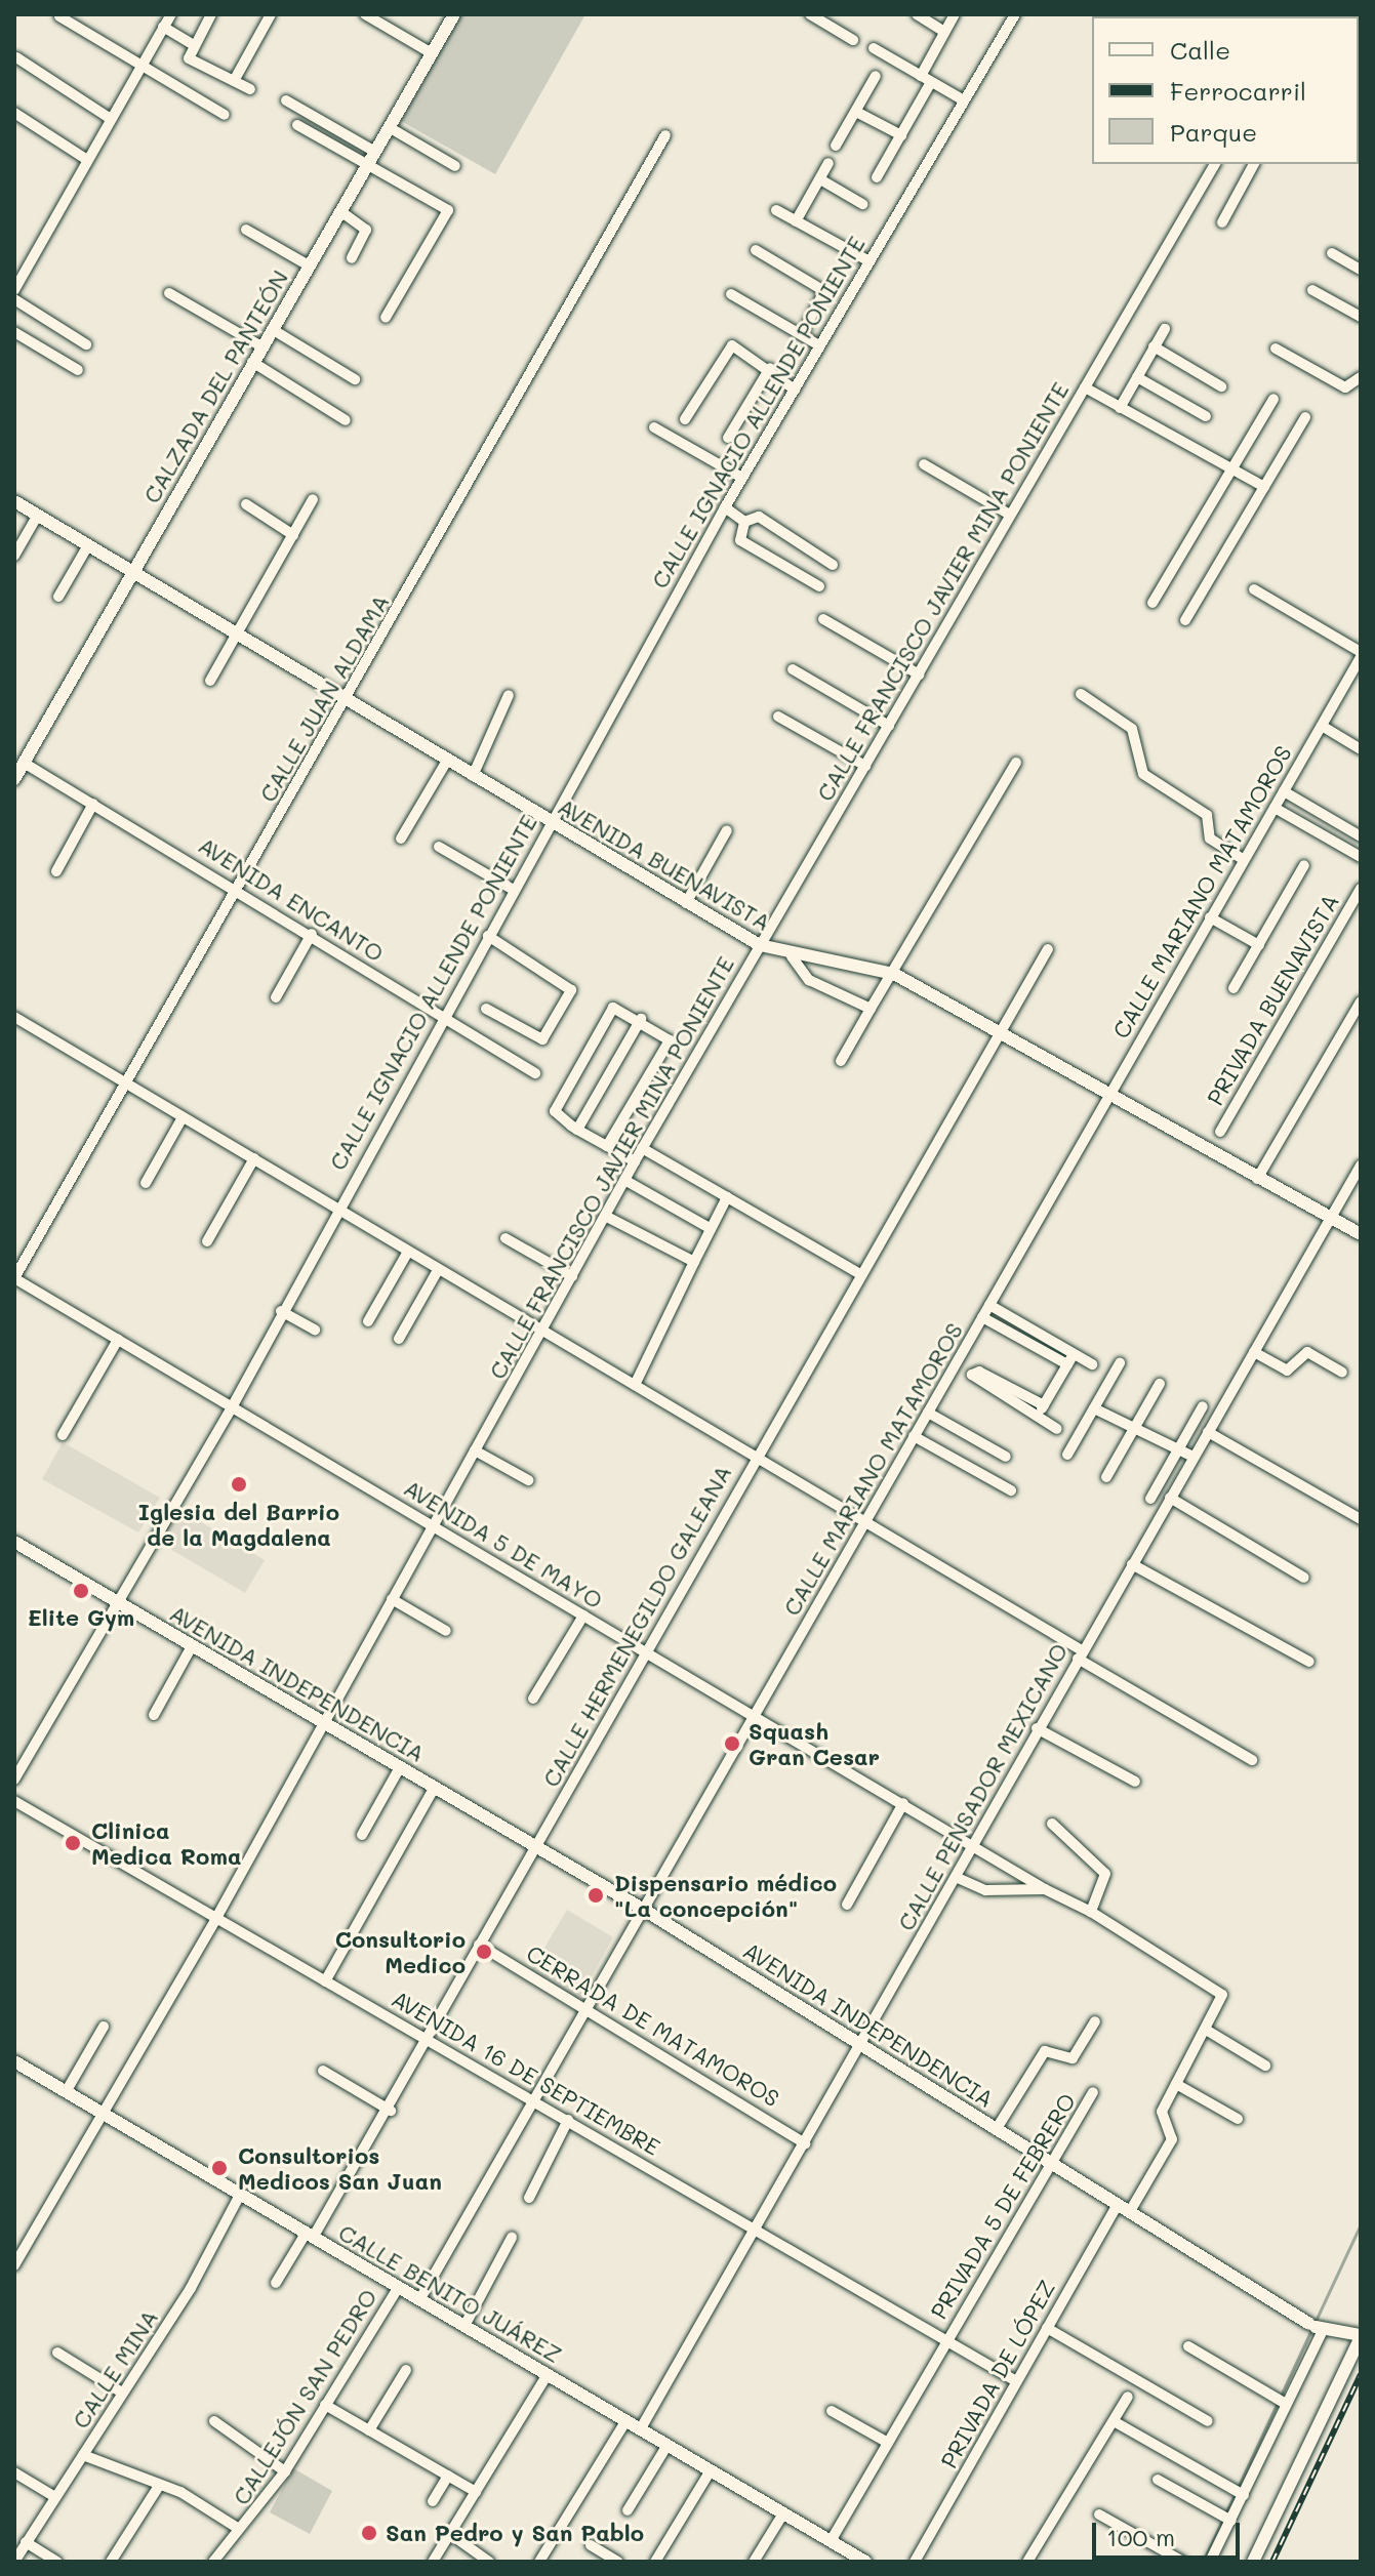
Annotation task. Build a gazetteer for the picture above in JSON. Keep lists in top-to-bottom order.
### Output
{
  "streets": {
    "main road": [
      "CALZADA DEL PANTEÓN",
      "AVENIDA BUENAVISTA",
      "AVENIDA INDEPENDENCIA",
      "CALLE BENITO JUÁREZ"
    ],
    "street": [
      "CALLE IGNACIO ALLENDE PONIENTE",
      "CALLE FRANCISCO JAVIER MINA PONIENTE",
      "CALLE JUAN ALDAMA",
      "CALLE MARIANO MATAMOROS",
      "AVENIDA ENCANTO",
      "PRIVADA BUENAVISTA",
      "AVENIDA 5 DE MAYO",
      "CALLE HERMENEGILDO GALEANA",
      "CALLE PENSADOR MEXICANO",
      "CERRADA DE MATAMOROS",
      "AVENIDA 16 DE SEPTIEMBRE",
      "PRIVADA 5 DE FEBRERO",
      "CALLE MINA",
      "PRIVADA DE LÓPEZ",
      "CALLEJÓN SAN PEDRO"
    ]
  },
  "crossings": [
    ["CALZADA DEL PANTEÓN", "AVENIDA BUENAVISTA"],
    ["CALZADA DEL PANTEÓN", "AVENIDA ENCANTO"],
    ["CALLE IGNACIO ALLENDE PONIENTE", "AVENIDA BUENAVISTA"],
    ["CALLE IGNACIO ALLENDE PONIENTE", "AVENIDA ENCANTO"],
    ["CALLE IGNACIO ALLENDE PONIENTE", "AVENIDA 5 DE MAYO"],
    ["CALLE IGNACIO ALLENDE PONIENTE", "AVENIDA INDEPENDENCIA"],
    ["CALLE FRANCISCO JAVIER MINA PONIENTE", "AVENIDA BUENAVISTA"],
    ["CALLE FRANCISCO JAVIER MINA PONIENTE", "AVENIDA 5 DE MAYO"],
    ["CALLE FRANCISCO JAVIER MINA PONIENTE", "AVENIDA INDEPENDENCIA"],
    ["CALLE FRANCISCO JAVIER MINA PONIENTE", "AVENIDA 16 DE SEPTIEMBRE"],
    ["CALLE FRANCISCO JAVIER MINA PONIENTE", "CALLE BENITO JUÁREZ"],
    ["CALLE JUAN ALDAMA", "AVENIDA BUENAVISTA"],
    ["CALLE JUAN ALDAMA", "AVENIDA ENCANTO"],
    ["CALLE JUAN ALDAMA", "AVENIDA 5 DE MAYO"],
    ["AVENIDA BUENAVISTA", "CALLE MARIANO MATAMOROS"],
    ["AVENIDA BUENAVISTA", "CALLE HERMENEGILDO GALEANA"],
    ["AVENIDA BUENAVISTA", "CALLE PENSADOR MEXICANO"],
    ["CALLE MARIANO MATAMOROS", "AVENIDA 5 DE MAYO"],
    ["CALLE MARIANO MATAMOROS", "AVENIDA INDEPENDENCIA"],
    ["CALLE MARIANO MATAMOROS", "CERRADA DE MATAMOROS"],
    ["CALLE MARIANO MATAMOROS", "AVENIDA 16 DE SEPTIEMBRE"],
    ["CALLE MARIANO MATAMOROS", "CALLE BENITO JUÁREZ"],
    ["AVENIDA 5 DE MAYO", "CALLE HERMENEGILDO GALEANA"],
    ["AVENIDA 5 DE MAYO", "AVENIDA INDEPENDENCIA"],
    ["AVENIDA 5 DE MAYO", "CALLE PENSADOR MEXICANO"],
    ["CALLE HERMENEGILDO GALEANA", "AVENIDA INDEPENDENCIA"],
    ["CALLE HERMENEGILDO GALEANA", "CERRADA DE MATAMOROS"],
    ["CALLE HERMENEGILDO GALEANA", "AVENIDA 16 DE SEPTIEMBRE"],
    ["CALLE HERMENEGILDO GALEANA", "CALLE BENITO JUÁREZ"],
    ["AVENIDA INDEPENDENCIA", "CALLE PENSADOR MEXICANO"],
    ["AVENIDA INDEPENDENCIA", "PRIVADA 5 DE FEBRERO"],
    ["AVENIDA INDEPENDENCIA", "PRIVADA DE LÓPEZ"],
    ["CALLE PENSADOR MEXICANO", "CERRADA DE MATAMOROS"],
    ["CALLE PENSADOR MEXICANO", "AVENIDA 16 DE SEPTIEMBRE"],
    ["CALLE PENSADOR MEXICANO", "CALLE BENITO JUÁREZ"],
    ["AVENIDA 16 DE SEPTIEMBRE", "PRIVADA 5 DE FEBRERO"],
    ["AVENIDA 16 DE SEPTIEMBRE", "PRIVADA DE LÓPEZ"],
    ["PRIVADA 5 DE FEBRERO", "CALLE BENITO JUÁREZ"],
    ["CALLE BENITO JUÁREZ", "CALLE MINA"],
    ["CALLE BENITO JUÁREZ", "CALLEJÓN SAN PEDRO"]
  ],
  "places": [
    "Iglesia del Barrio de la Magdalena",
    "Elite Gym",
    "Squash Gran Cesar",
    "Clinica Medica Roma",
    "Dispensario médico \"La concepción\"",
    "Consultorio Medico",
    "Consultorios Medicos San Juan",
    "San Pedro y San Pablo"
  ],
  "legend": ["Calle", "Ferrocarril", "Parque"],
  "scale_bar": "100 m"
}
